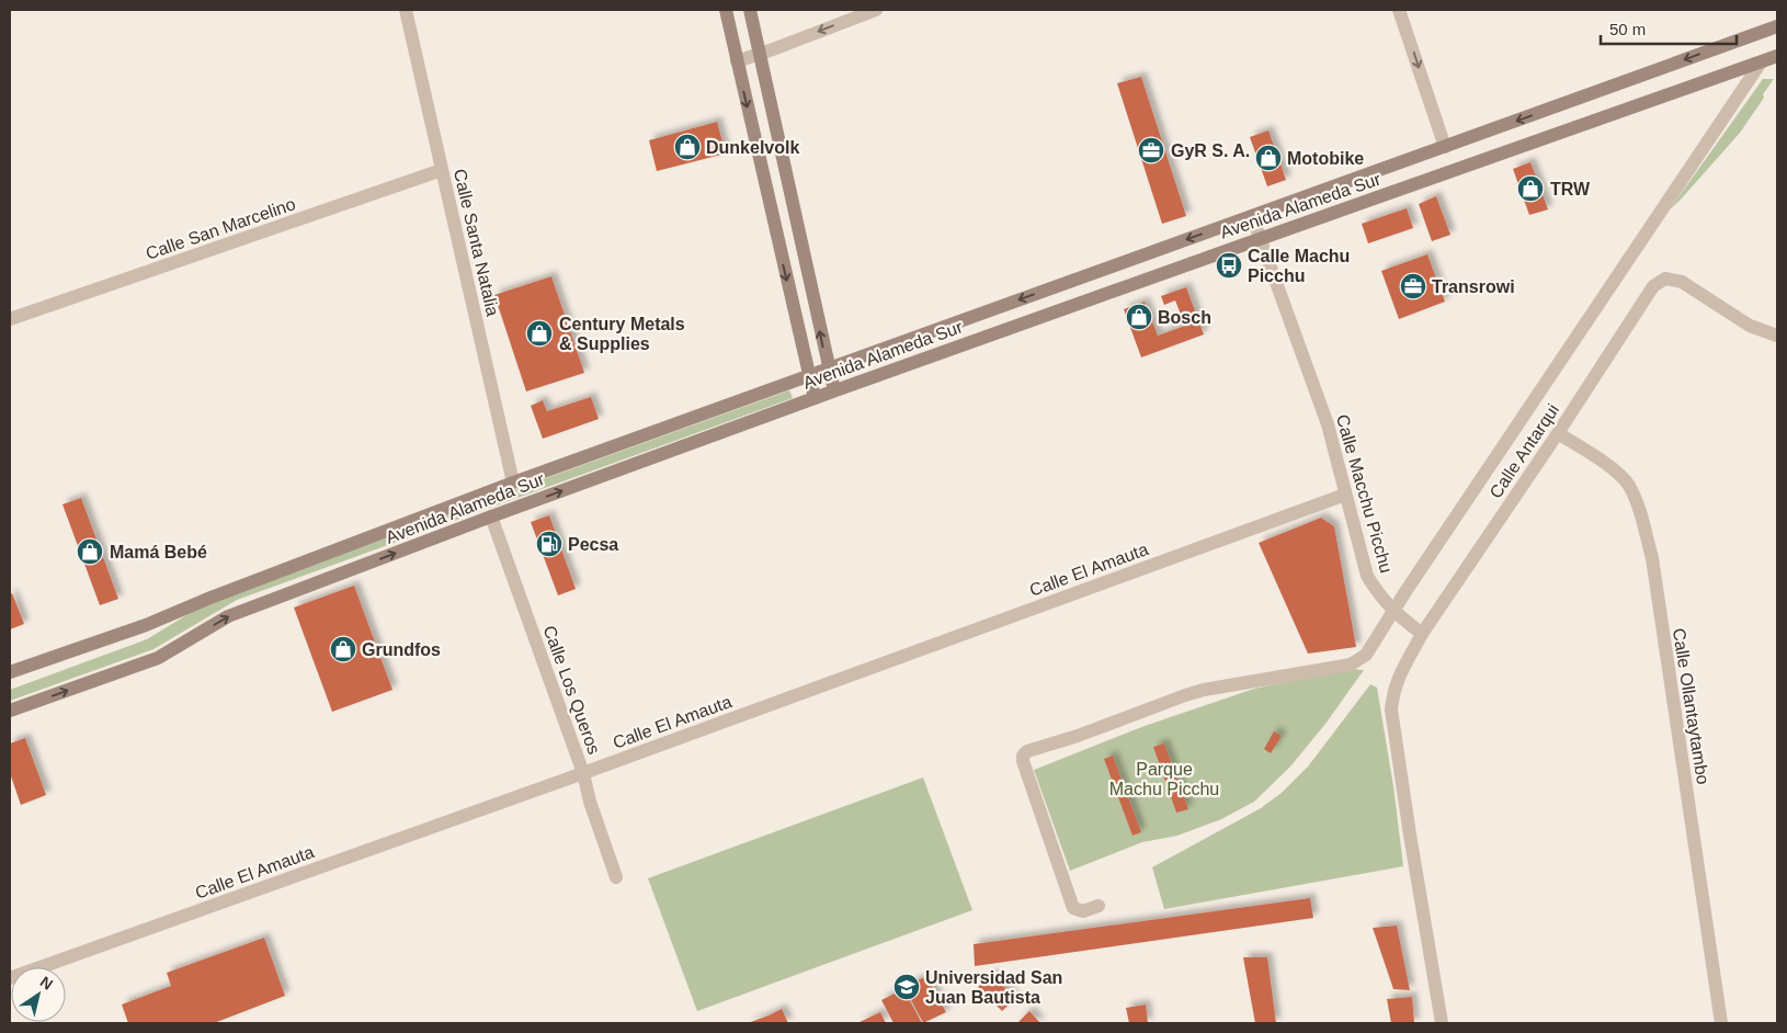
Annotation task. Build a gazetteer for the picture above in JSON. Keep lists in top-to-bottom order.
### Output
{
  "streets": {
    "main road": ["Avenida Alameda Sur"],
    "street": [
      "Calle San Marcelino",
      "Calle Santa Natalia",
      "Calle Antarqui",
      "Calle Macchu Picchu",
      "Calle El Amauta",
      "Calle Los Queros",
      "Calle Ollantaytambo"
    ]
  },
  "crossings": [
    ["Avenida Alameda Sur", "Calle Santa Natalia"],
    ["Avenida Alameda Sur", "Calle Macchu Picchu"],
    ["Avenida Alameda Sur", "Calle Los Queros"],
    ["Calle San Marcelino", "Calle Santa Natalia"],
    ["Calle Antarqui", "Calle Macchu Picchu"],
    ["Calle Antarqui", "Calle Ollantaytambo"],
    ["Calle Macchu Picchu", "Calle El Amauta"],
    ["Calle El Amauta", "Calle Los Queros"]
  ],
  "parks": ["Parque Machu Picchu"],
  "places": {
    "shop": [
      "Dunkelvolk",
      "Motobike",
      "TRW",
      "Bosch",
      "Century Metals & Supplies",
      "Mamá Bebé",
      "Grundfos"
    ],
    "office": ["GyR S. A.", "Transrowi"],
    "bus stop": ["Calle Machu Picchu"],
    "fuel station": ["Pecsa"],
    "school or university": ["Universidad San Juan Bautista"]
  },
  "scale_bar": "50 m",
  "north": "top right"
}
